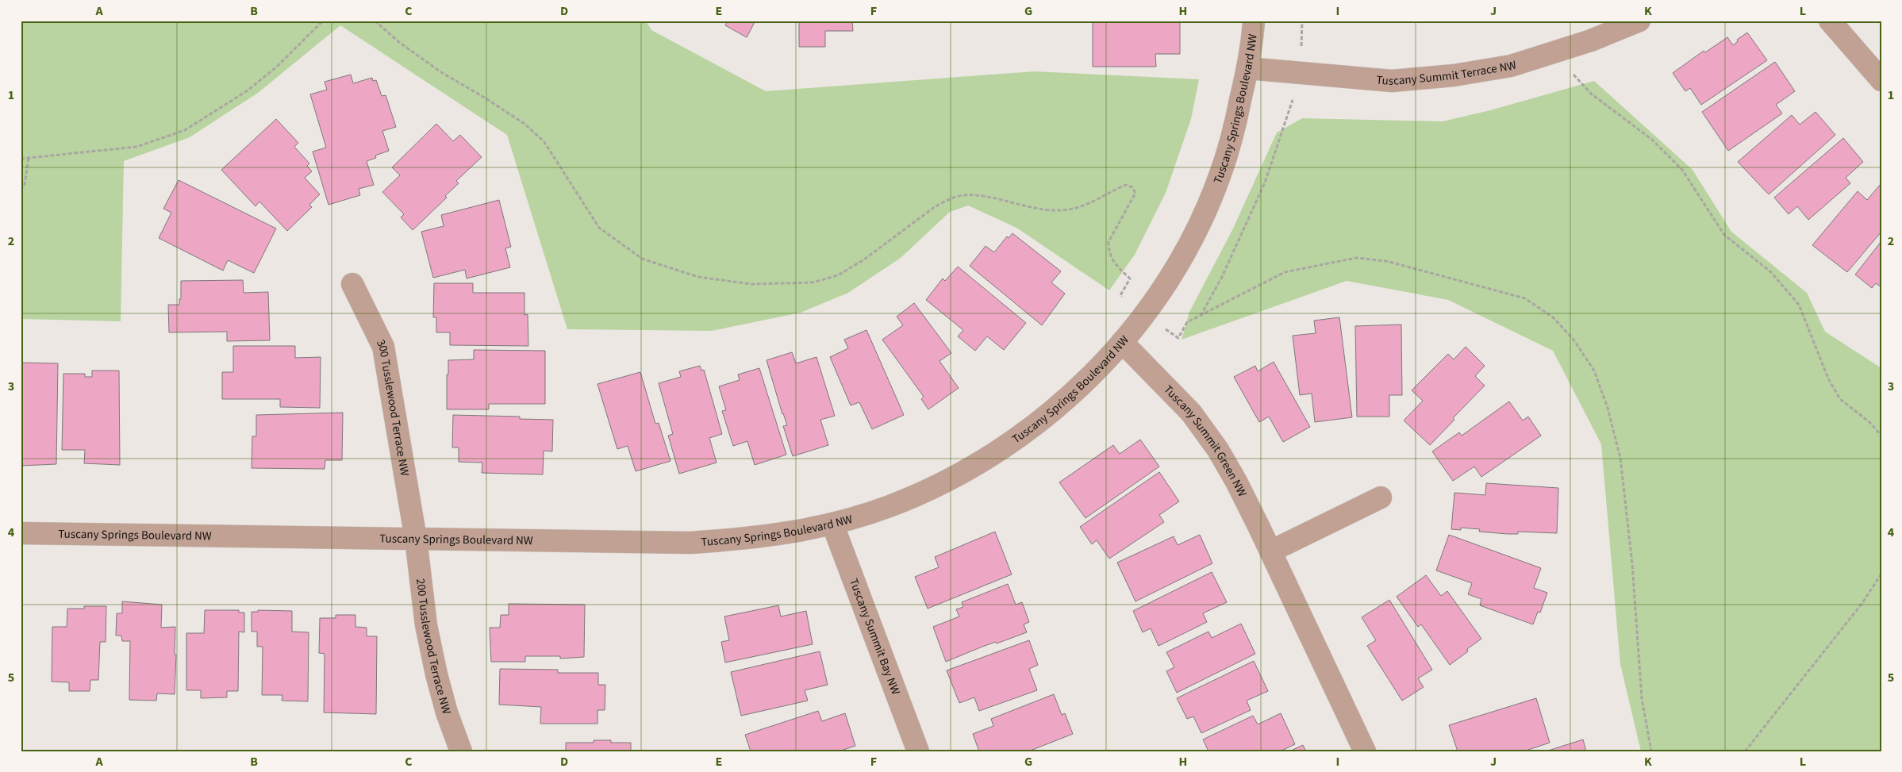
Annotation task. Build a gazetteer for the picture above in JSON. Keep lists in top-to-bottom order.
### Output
{
  "streets": {
    "street": [
      "Tuscany Summit Terrace NW",
      "Tuscany Springs Boulevard NW",
      "300 Tusslewood Terrace NW",
      "Tuscany Summit Green NW",
      "Tuscany Summit Bay NW",
      "200 Tusslewood Terrace NW"
    ]
  },
  "crossings": [
    ["Tuscany Summit Terrace NW", "Tuscany Springs Boulevard NW"],
    ["Tuscany Springs Boulevard NW", "300 Tusslewood Terrace NW"],
    ["Tuscany Springs Boulevard NW", "Tuscany Summit Green NW"],
    ["Tuscany Springs Boulevard NW", "Tuscany Summit Bay NW"],
    ["Tuscany Springs Boulevard NW", "200 Tusslewood Terrace NW"],
    ["300 Tusslewood Terrace NW", "200 Tusslewood Terrace NW"]
  ],
  "grid": {
    "columns": [
      "A",
      "B",
      "C",
      "D",
      "E",
      "F",
      "G",
      "H",
      "I",
      "J",
      "K",
      "L"
    ],
    "rows": [
      "1",
      "2",
      "3",
      "4",
      "5"
    ]
  }
}
